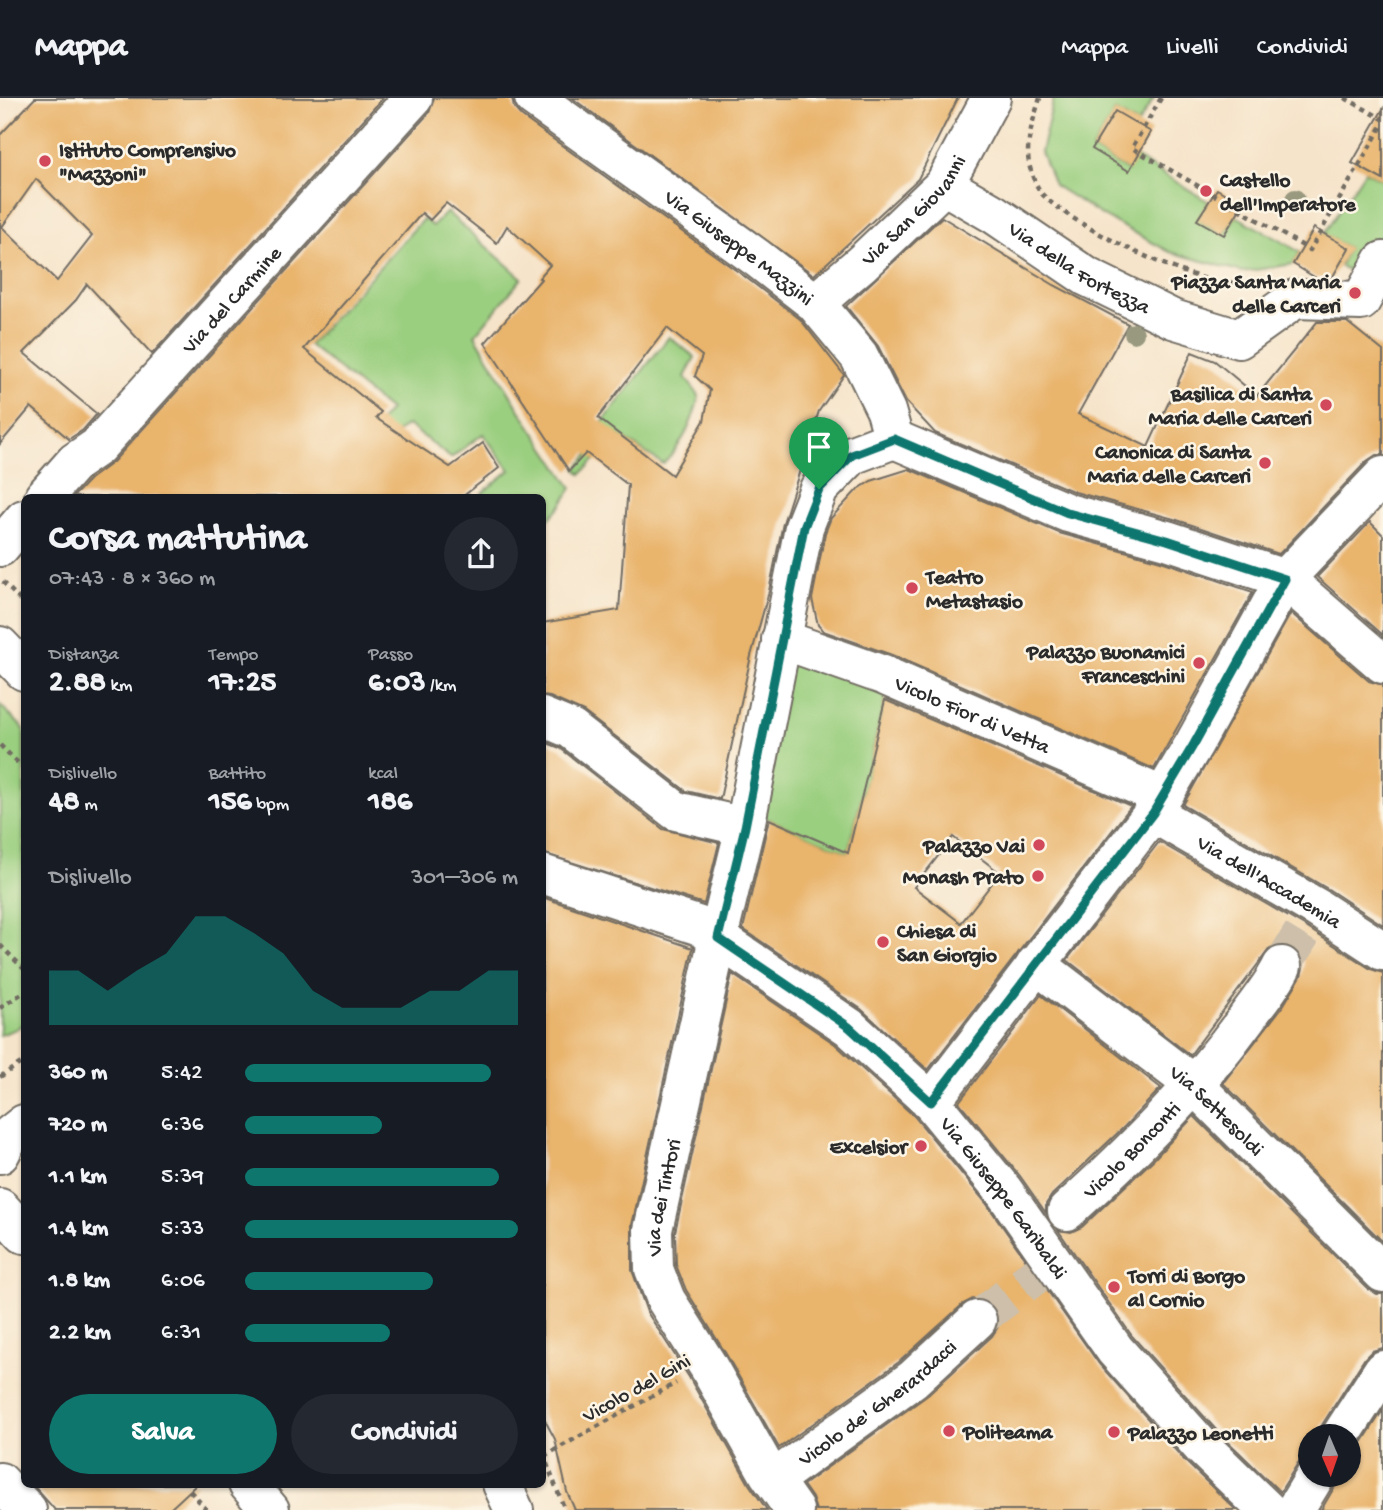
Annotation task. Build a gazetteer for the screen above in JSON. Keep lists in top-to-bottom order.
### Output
{
  "streets": {
    "street": [
      "Via San Giovanni",
      "Via Giuseppe Mazzini",
      "Via della Fortezza",
      "Via del Carmine",
      "Vicolo Fior di Vetta",
      "Via dell'Accademia",
      "Via Settesoldi",
      "Vicolo Bonconti",
      "Via Giuseppe Garibaldi",
      "Via dei Tintori",
      "Vicolo de' Gherardacci"
    ],
    "path": ["Vicolo del Gini"]
  },
  "crossings": [
    ["Via San Giovanni", "Via Giuseppe Mazzini"],
    ["Via San Giovanni", "Via della Fortezza"],
    ["Via Giuseppe Mazzini", "Via dei Tintori"],
    ["Vicolo Fior di Vetta", "Via dell'Accademia"],
    ["Vicolo Fior di Vetta", "Via dei Tintori"],
    ["Via Settesoldi", "Vicolo Bonconti"],
    ["Vicolo Bonconti", "Via Giuseppe Garibaldi"],
    ["Via Giuseppe Garibaldi", "Via dei Tintori"],
    ["Via dei Tintori", "Vicolo del Gini"],
    ["Via dei Tintori", "Vicolo de' Gherardacci"]
  ],
  "places": [
    "Istituto Comprensivo \"Mazzoni\"",
    "Castello dell'Imperatore",
    "Piazza Santa Maria delle Carceri",
    "Basilica di Santa Maria delle Carceri",
    "Canonica di Santa Maria delle Carceri",
    "Teatro Metastasio",
    "Palazzo Buonamici Franceschini",
    "Palazzo Vai",
    "Monash Prato",
    "Chiesa di San Giorgio",
    "Excelsior",
    "Torri di Borgo al Cornio",
    "Politeama",
    "Palazzo Leonetti"
  ],
  "north": "bottom",
  "page": {
    "header": "Mappa",
    "nav": ["Mappa", "Livelli", "Condividi"],
    "heading": ["Corsa mattutina", "07:43 · 8 × 360 m"],
    "stats": [
      ["Distanza", "2.88 km"],
      ["Tempo", "17:25"],
      ["Passo", "6:03 /km"],
      ["Dislivello", "48 m"],
      ["Battito", "156 bpm"],
      ["kcal", "186"]
    ],
    "chart": ["Dislivello", "301–306 m"],
    "list": [
      {
        "name": "360 m",
        "note": "5:42"
      },
      {
        "name": "720 m",
        "note": "6:36"
      },
      {
        "name": "1.1 km",
        "note": "5:39"
      },
      {
        "name": "1.4 km",
        "note": "5:33"
      },
      {
        "name": "1.8 km",
        "note": "6:06"
      },
      {
        "name": "2.2 km",
        "note": "6:31"
      }
    ],
    "buttons": ["Salva", "Condividi"]
  }
}
